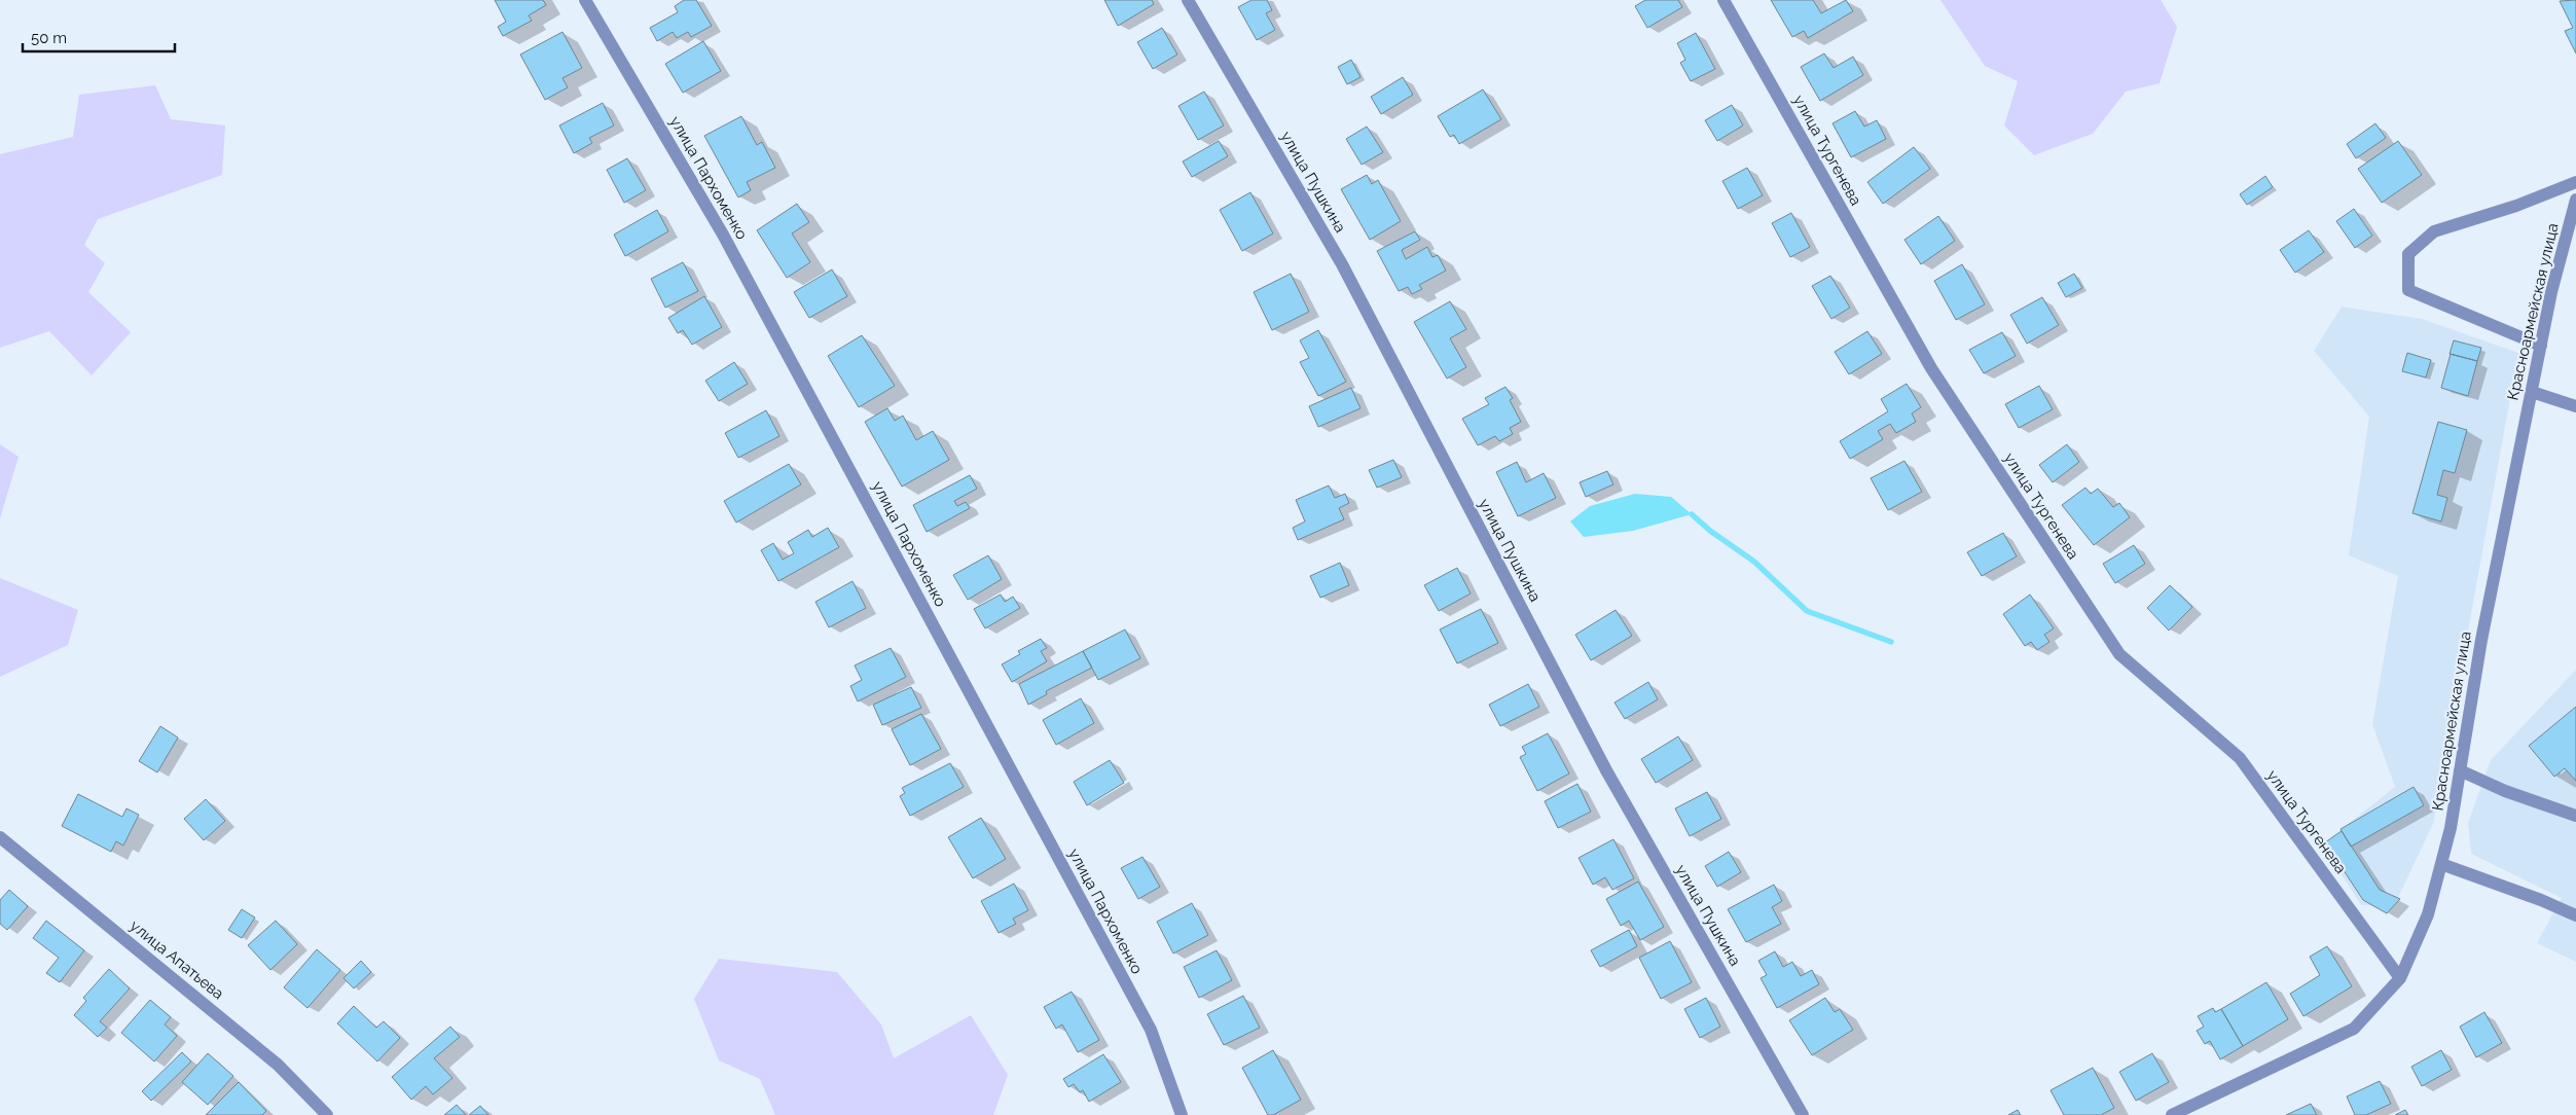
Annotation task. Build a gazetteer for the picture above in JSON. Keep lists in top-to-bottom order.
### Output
{
  "streets": {
    "street": [
      "улица Тургенева",
      "улица Пархоменко",
      "улица Пушкина",
      "Красноармейская улица",
      "улица Апатьева"
    ]
  },
  "crossings": [
    ["улица Тургенева", "Красноармейская улица"]
  ],
  "scale_bar": "50 m"
}
